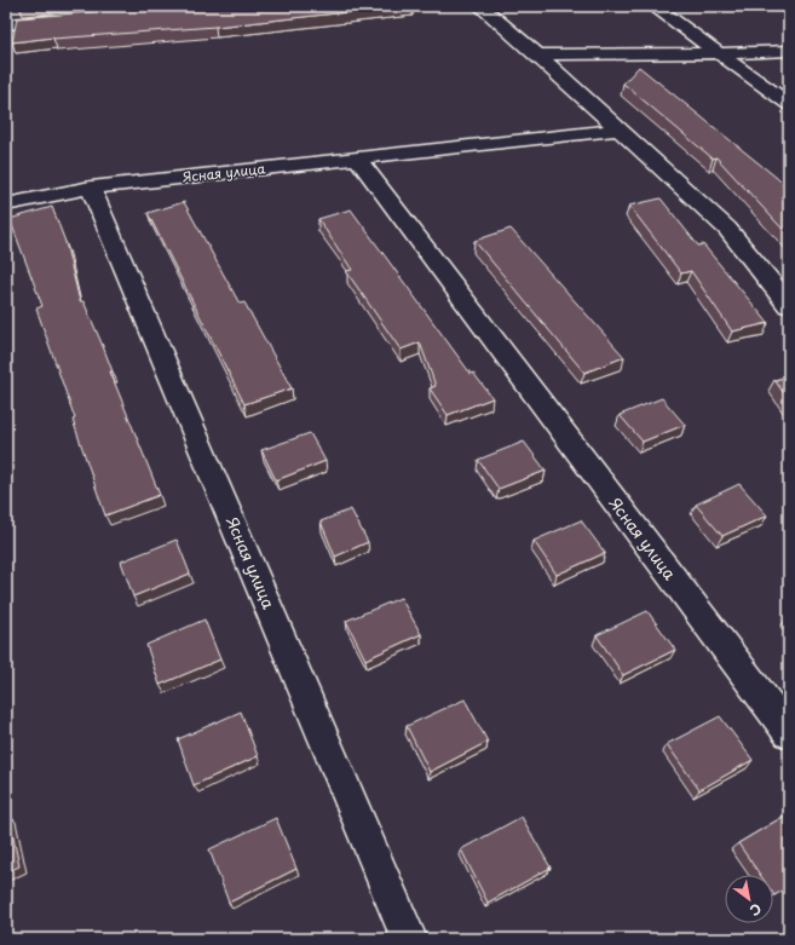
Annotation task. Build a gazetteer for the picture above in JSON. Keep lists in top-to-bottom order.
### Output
{
  "streets": {
    "street": ["Ясная улица"]
  },
  "north": "bottom right"
}
